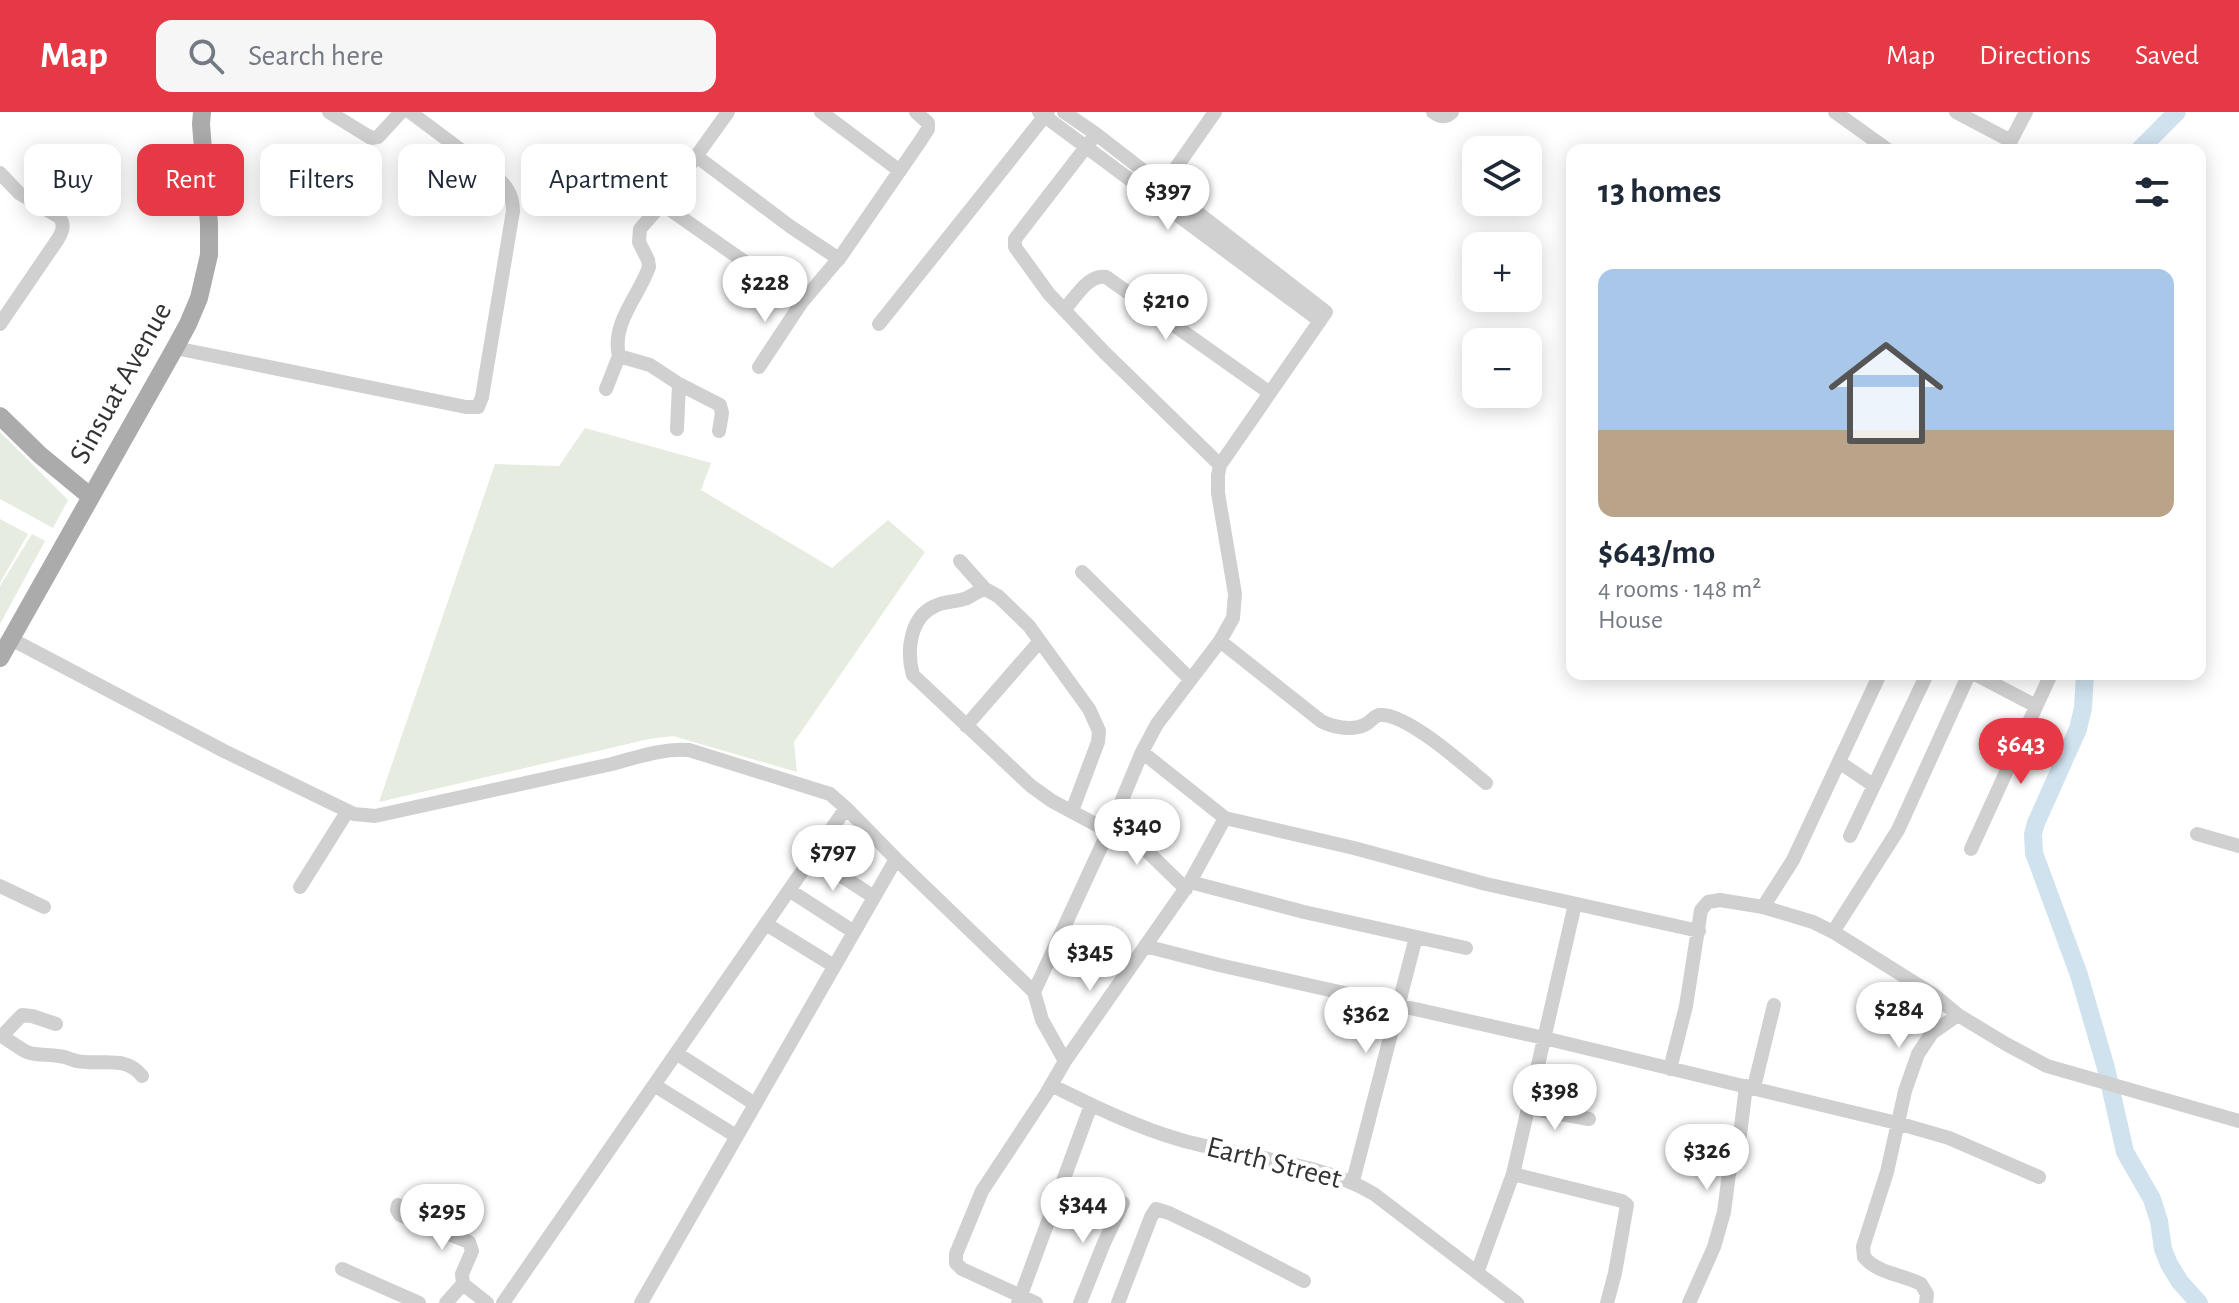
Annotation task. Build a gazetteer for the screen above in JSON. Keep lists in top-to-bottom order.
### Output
{
  "streets": {
    "main road": ["Sinsuat Avenue"],
    "street": ["Earth Street"]
  },
  "page": {
    "header": "Map",
    "search": "Search here",
    "nav": ["Map", "Directions", "Saved"],
    "map_buttons": ["+", "−"],
    "chip": [
      "Buy",
      "Rent",
      "Filters",
      "New",
      "Apartment"
    ],
    "heading": "13 homes",
    "price": [
      "$397",
      "$228",
      "$210",
      "$643",
      "$340",
      "$797",
      "$345",
      "$284",
      "$362",
      "$398",
      "$326",
      "$344",
      "$295"
    ],
    "list": [
      {
        "name": "$643/mo",
        "note": "4 rooms · 148 m² · House"
      }
    ]
  }
}
